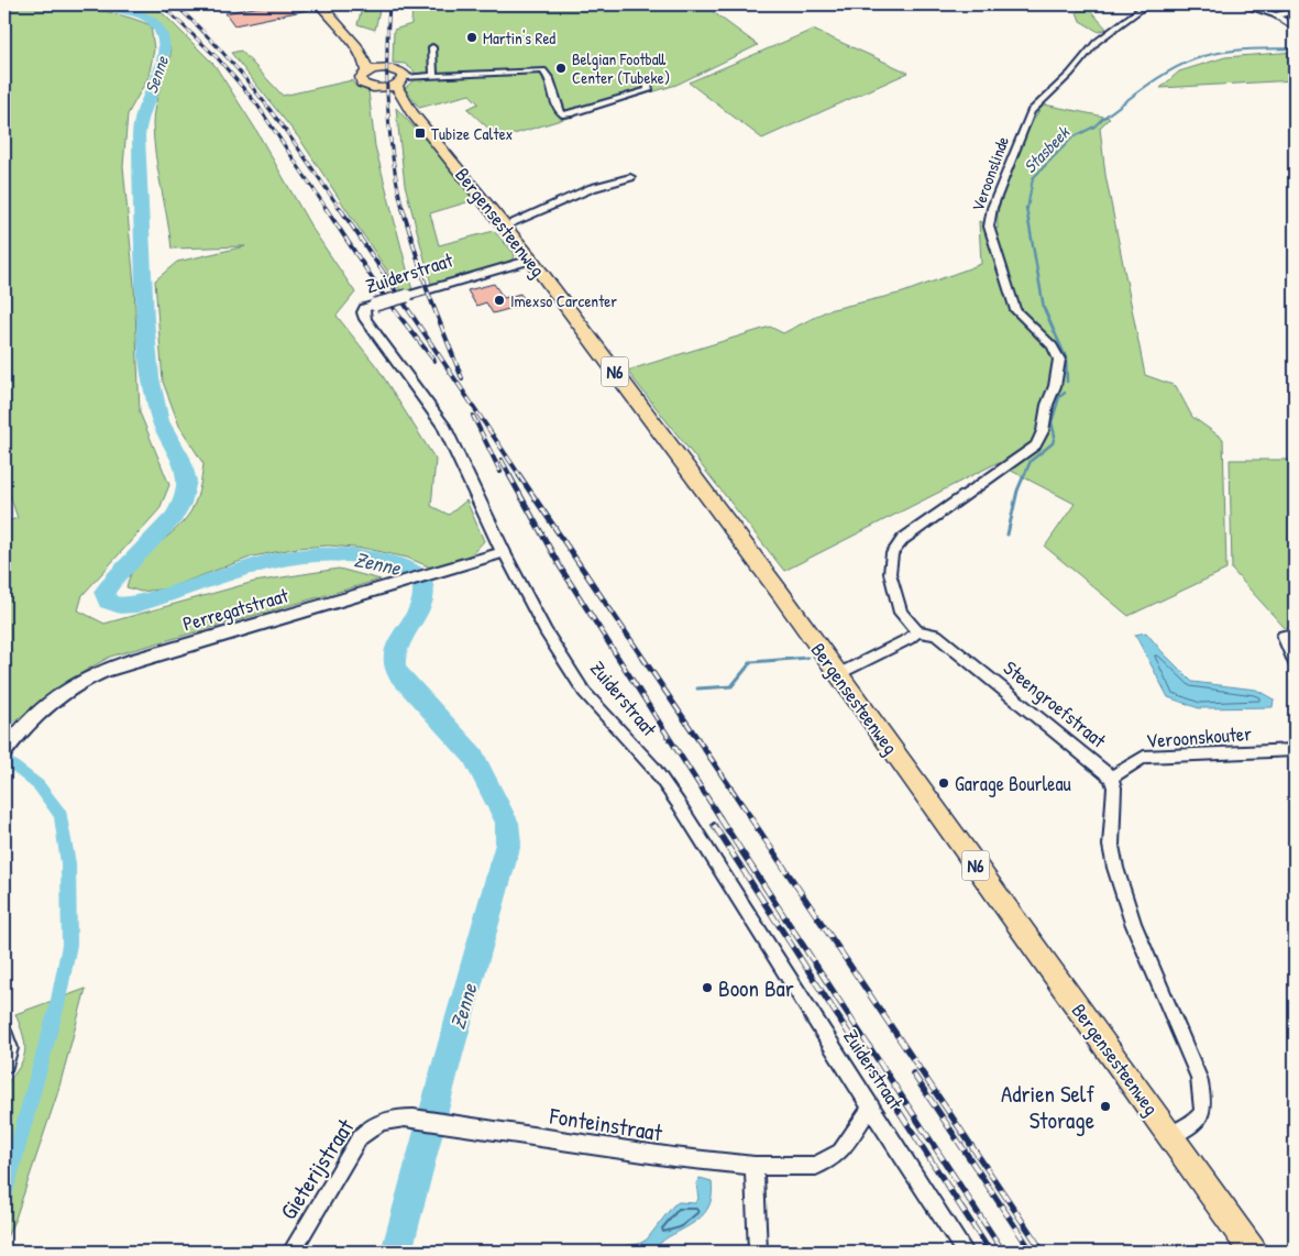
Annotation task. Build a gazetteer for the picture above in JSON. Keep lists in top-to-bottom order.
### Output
{
  "streets": {
    "main road": ["Bergensesteenweg", "N6"],
    "street": [
      "Veroonslinde",
      "Zuiderstraat",
      "Perregatstraat",
      "Steengroefstraat",
      "Veroonskouter",
      "Fonteinstraat",
      "Gieterijstraat"
    ]
  },
  "crossings": [
    ["Veroonslinde", "Steengroefstraat"],
    ["Bergensesteenweg", "Zuiderstraat"],
    ["Bergensesteenweg", "N6"],
    ["Zuiderstraat", "Perregatstraat"],
    ["Zuiderstraat", "Fonteinstraat"],
    ["Steengroefstraat", "Veroonskouter"],
    ["Fonteinstraat", "Gieterijstraat"]
  ],
  "water": ["Senne", "Stasbeek", "Zenne"],
  "places": {
    "other": [
      "Martin's Red",
      "Belgian Football Center (Tubeke)",
      "Imexso Carcenter",
      "Garage Bourleau",
      "Boon Bar",
      "Adrien Self Storage"
    ],
    "transit": ["Tubize Caltex"]
  }
}
